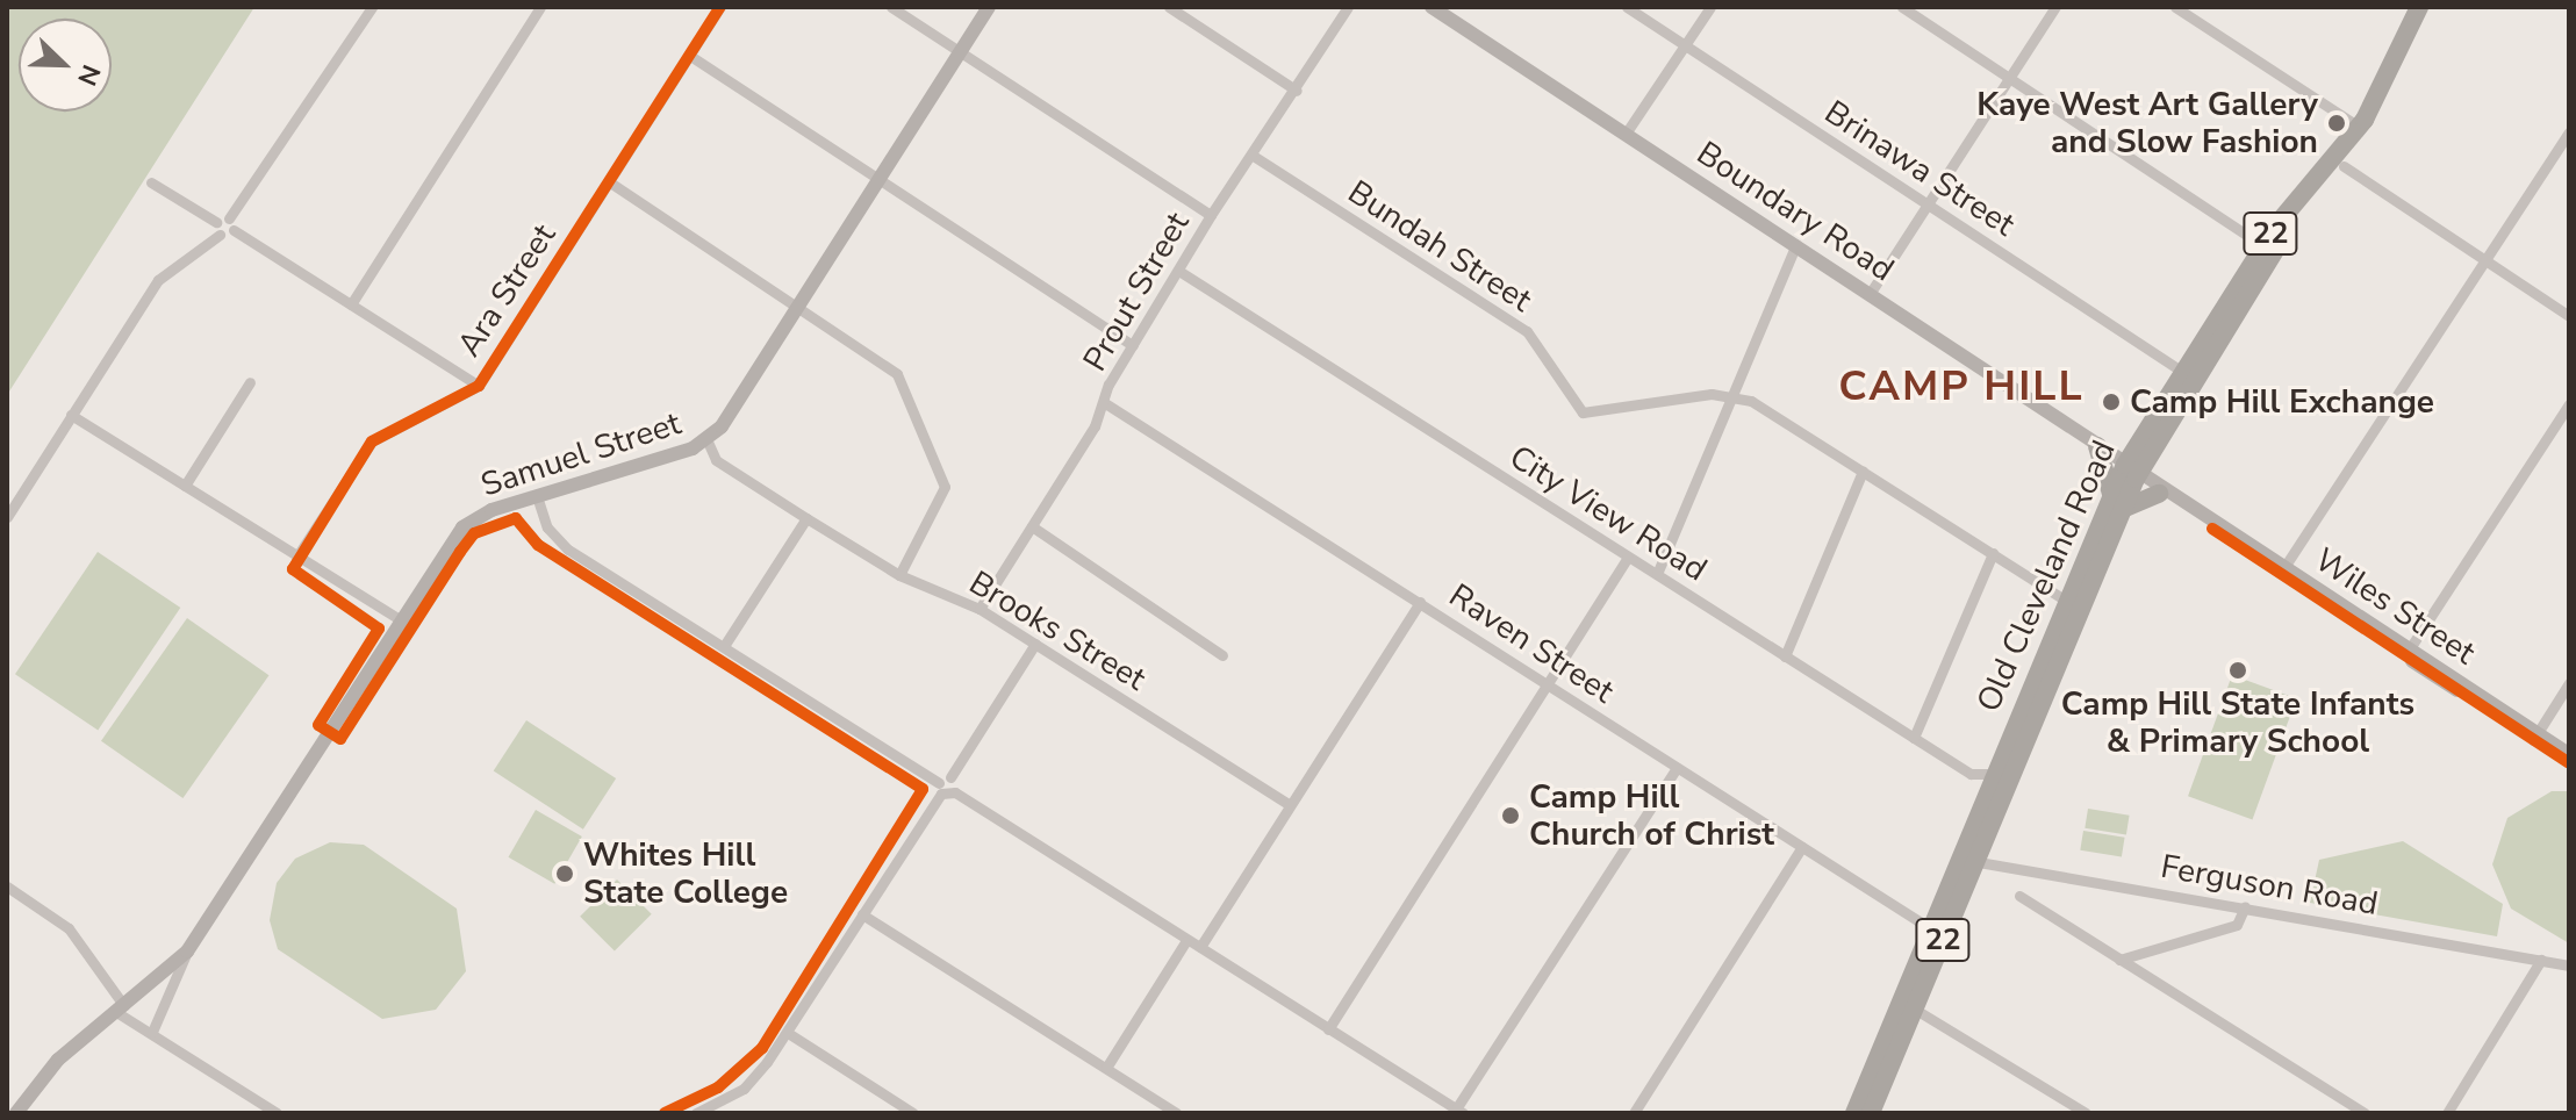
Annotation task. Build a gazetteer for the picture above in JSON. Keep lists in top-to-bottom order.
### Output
{
  "streets": {
    "highway": ["22", "Old Cleveland Road"],
    "main road": ["Boundary Road", "Samuel Street", "Wiles Street"],
    "street": [
      "Brinawa Street",
      "Bundah Street",
      "Ara Street",
      "Prout Street",
      "City View Road",
      "Brooks Street",
      "Raven Street",
      "Ferguson Road"
    ]
  },
  "crossings": [
    ["Brinawa Street", "Old Cleveland Road"],
    ["Boundary Road", "Old Cleveland Road"],
    ["Boundary Road", "Wiles Street"],
    ["Bundah Street", "Prout Street"],
    ["Prout Street", "City View Road"],
    ["Prout Street", "Brooks Street"],
    ["Prout Street", "Raven Street"],
    ["Samuel Street", "Brooks Street"],
    ["City View Road", "Old Cleveland Road"],
    ["Old Cleveland Road", "Wiles Street"],
    ["Old Cleveland Road", "Raven Street"],
    ["Old Cleveland Road", "Ferguson Road"]
  ],
  "districts": ["CAMP HILL"],
  "places": [
    "Kaye West Art Gallery and Slow Fashion",
    "Camp Hill Exchange",
    "Camp Hill State Infants & Primary School",
    "Camp Hill Church of Christ",
    "Whites Hill State College"
  ],
  "north": "bottom right"
}
